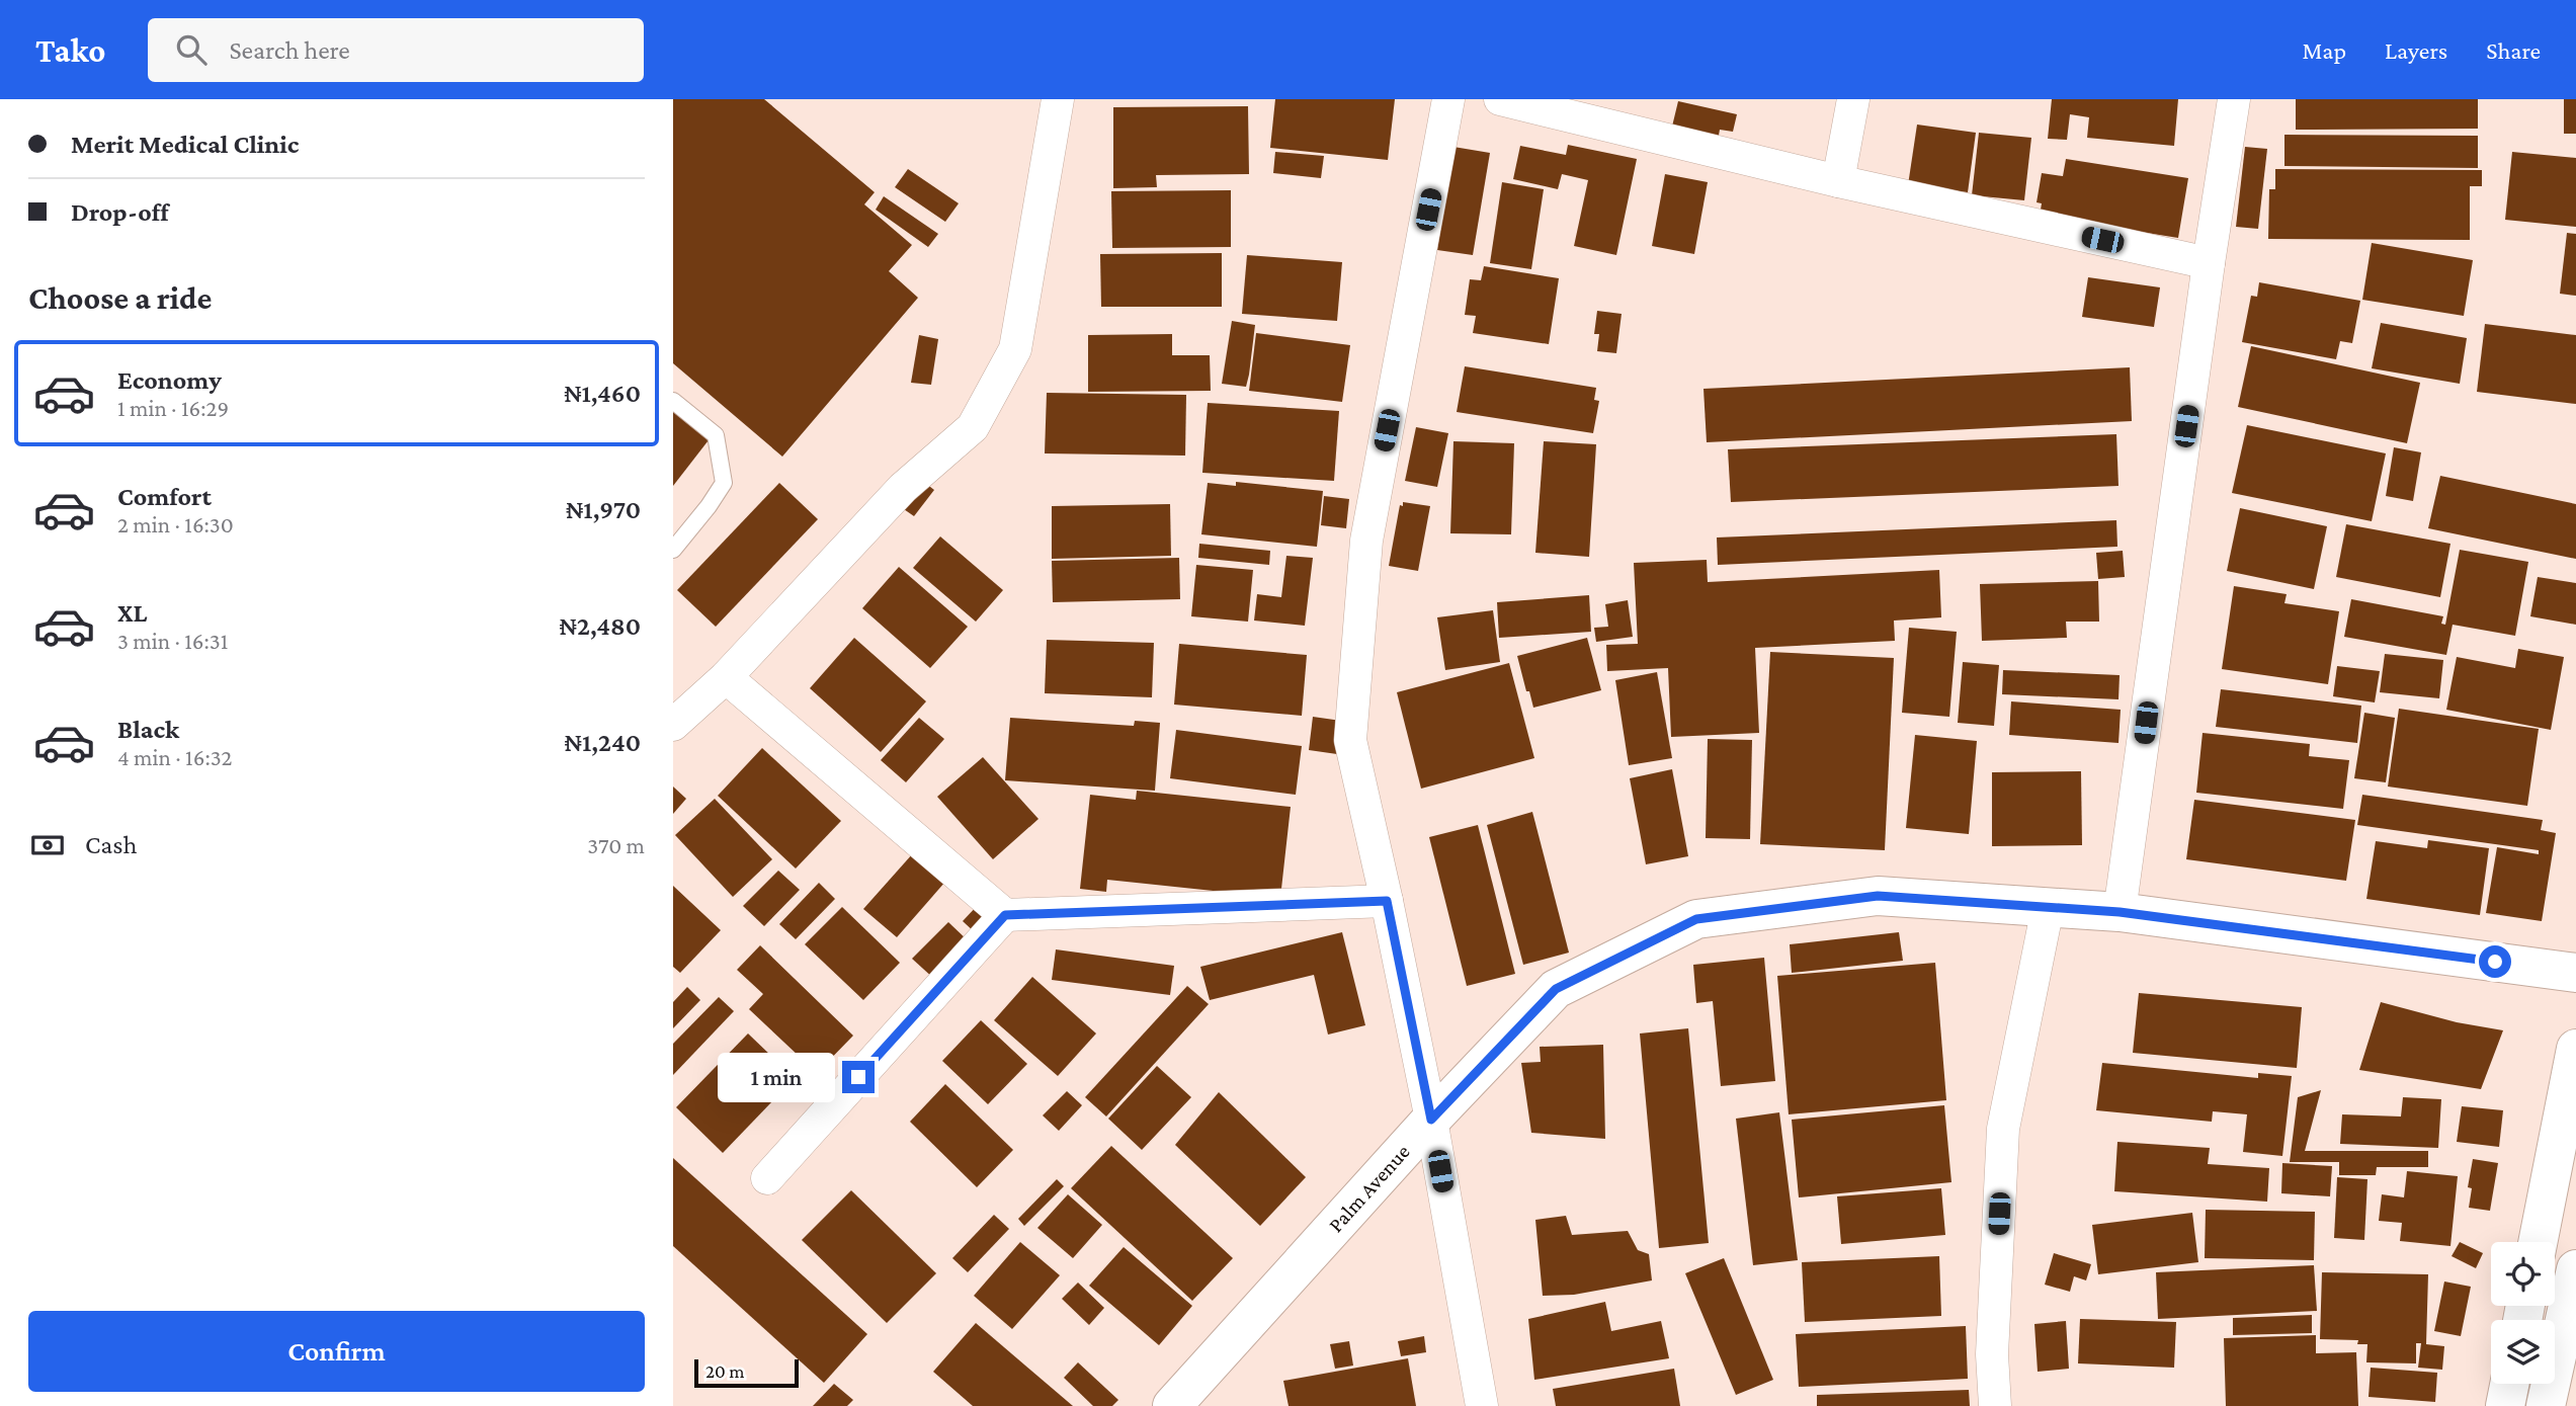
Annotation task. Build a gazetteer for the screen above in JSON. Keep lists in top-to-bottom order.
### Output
{
  "streets": {
    "main road": ["Palm Avenue"]
  },
  "scale_bar": "20 m",
  "page": {
    "header": "Tako",
    "search": "Search here",
    "nav": ["Map", "Layers", "Share"],
    "banner": ["Merit Medical Clinic", "Drop-off"],
    "heading": "Choose a ride",
    "list": [
      {
        "name": "Economy",
        "note": "1 min · 16:29",
        "value": "₦1,460"
      },
      {
        "name": "Comfort",
        "note": "2 min · 16:30",
        "value": "₦1,970"
      },
      {
        "name": "XL",
        "note": "3 min · 16:31",
        "value": "₦2,480"
      },
      {
        "name": "Black",
        "note": "4 min · 16:32",
        "value": "₦1,240"
      }
    ],
    "pay": ["Cash", "370 m"],
    "bubble": "1 min",
    "buttons": "Confirm",
    "scale": "20 m"
  }
}
